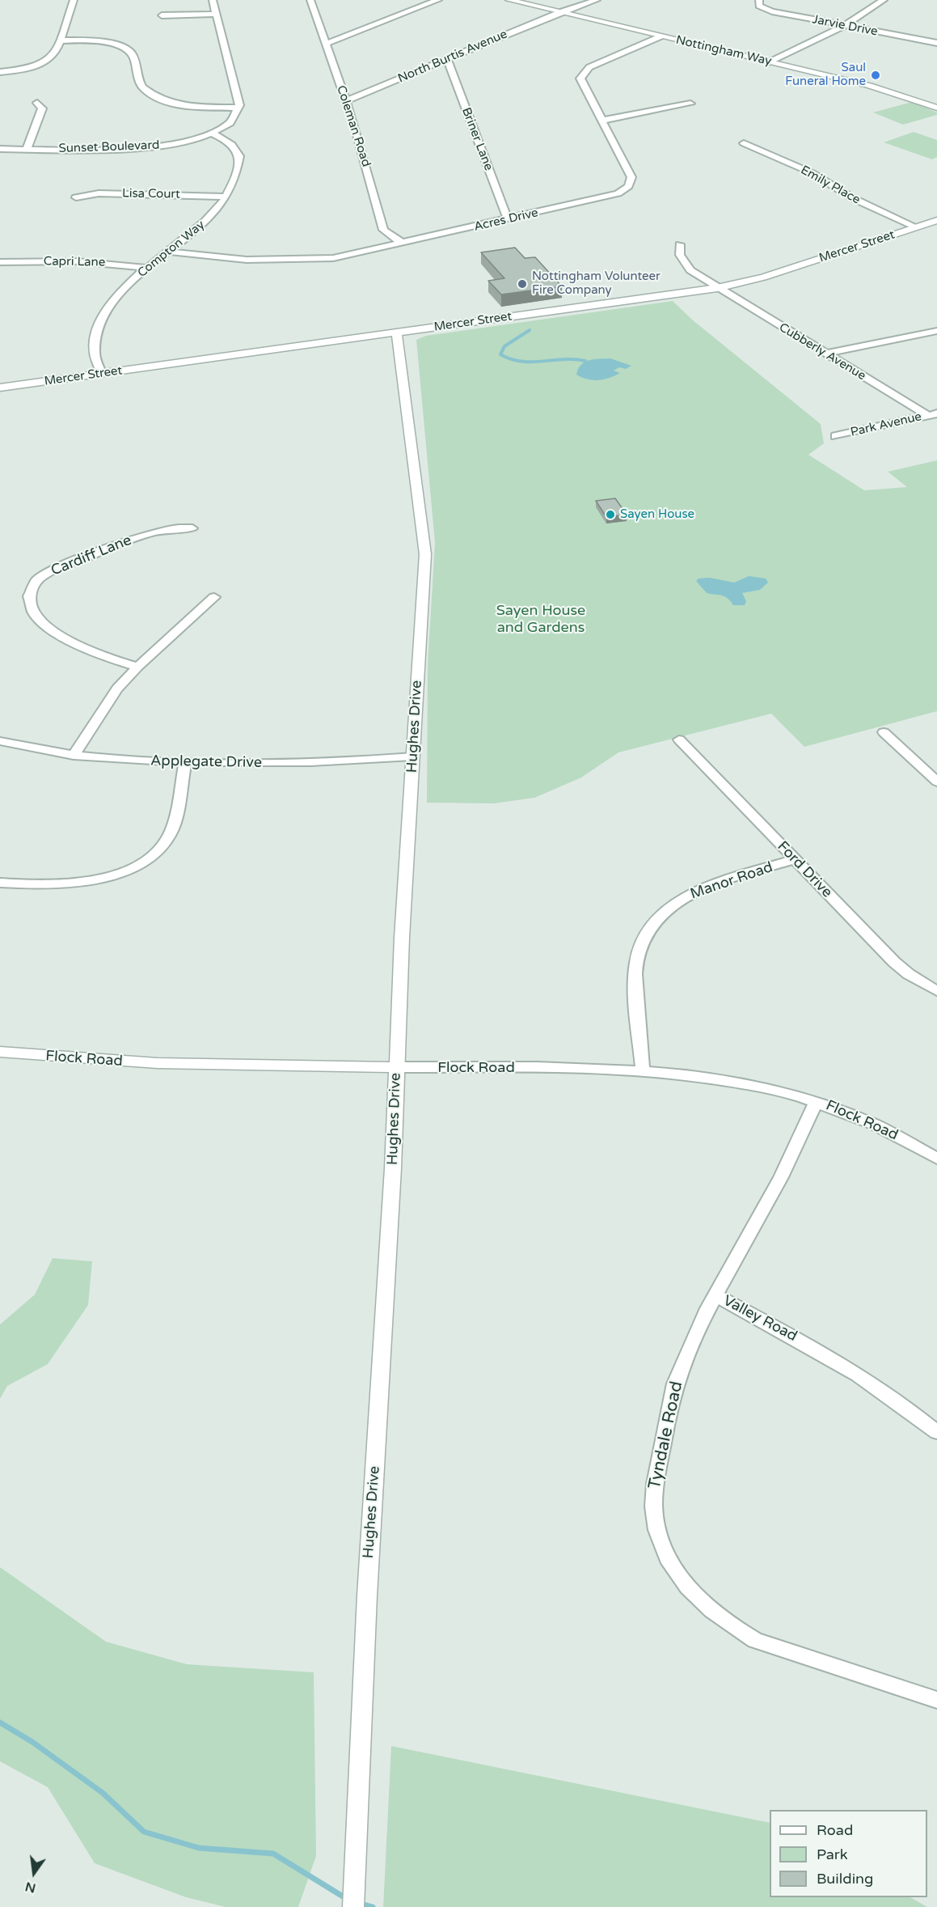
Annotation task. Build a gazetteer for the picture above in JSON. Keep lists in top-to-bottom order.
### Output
{
  "streets": {
    "street": [
      "Jarvie Drive",
      "Nottingham Way",
      "North Burtis Avenue",
      "Coleman Road",
      "Briner Lane",
      "Sunset Boulevard",
      "Emily Place",
      "Lisa Court",
      "Acres Drive",
      "Mercer Street",
      "Compton Way",
      "Capri Lane",
      "Cubberly Avenue",
      "Park Avenue",
      "Cardiff Lane",
      "Hughes Drive",
      "Applegate Drive",
      "Ford Drive",
      "Manor Road",
      "Flock Road",
      "Valley Road",
      "Tyndale Road"
    ]
  },
  "crossings": [
    ["Nottingham Way", "North Burtis Avenue"],
    ["Nottingham Way", "Acres Drive"],
    ["North Burtis Avenue", "Coleman Road"],
    ["North Burtis Avenue", "Briner Lane"],
    ["Coleman Road", "Acres Drive"],
    ["Briner Lane", "Acres Drive"],
    ["Sunset Boulevard", "Compton Way"],
    ["Emily Place", "Mercer Street"],
    ["Lisa Court", "Compton Way"],
    ["Acres Drive", "Compton Way"],
    ["Mercer Street", "Compton Way"],
    ["Mercer Street", "Cubberly Avenue"],
    ["Mercer Street", "Hughes Drive"],
    ["Compton Way", "Capri Lane"],
    ["Cubberly Avenue", "Park Avenue"],
    ["Hughes Drive", "Applegate Drive"],
    ["Hughes Drive", "Flock Road"],
    ["Ford Drive", "Manor Road"],
    ["Manor Road", "Flock Road"],
    ["Flock Road", "Valley Road"],
    ["Valley Road", "Tyndale Road"]
  ],
  "parks": ["Sayen House and Gardens"],
  "places": ["Saul Funeral Home", "Nottingham Volunteer Fire Company", "Sayen House"],
  "legend": ["Road", "Park", "Building"],
  "north": "bottom"
}
